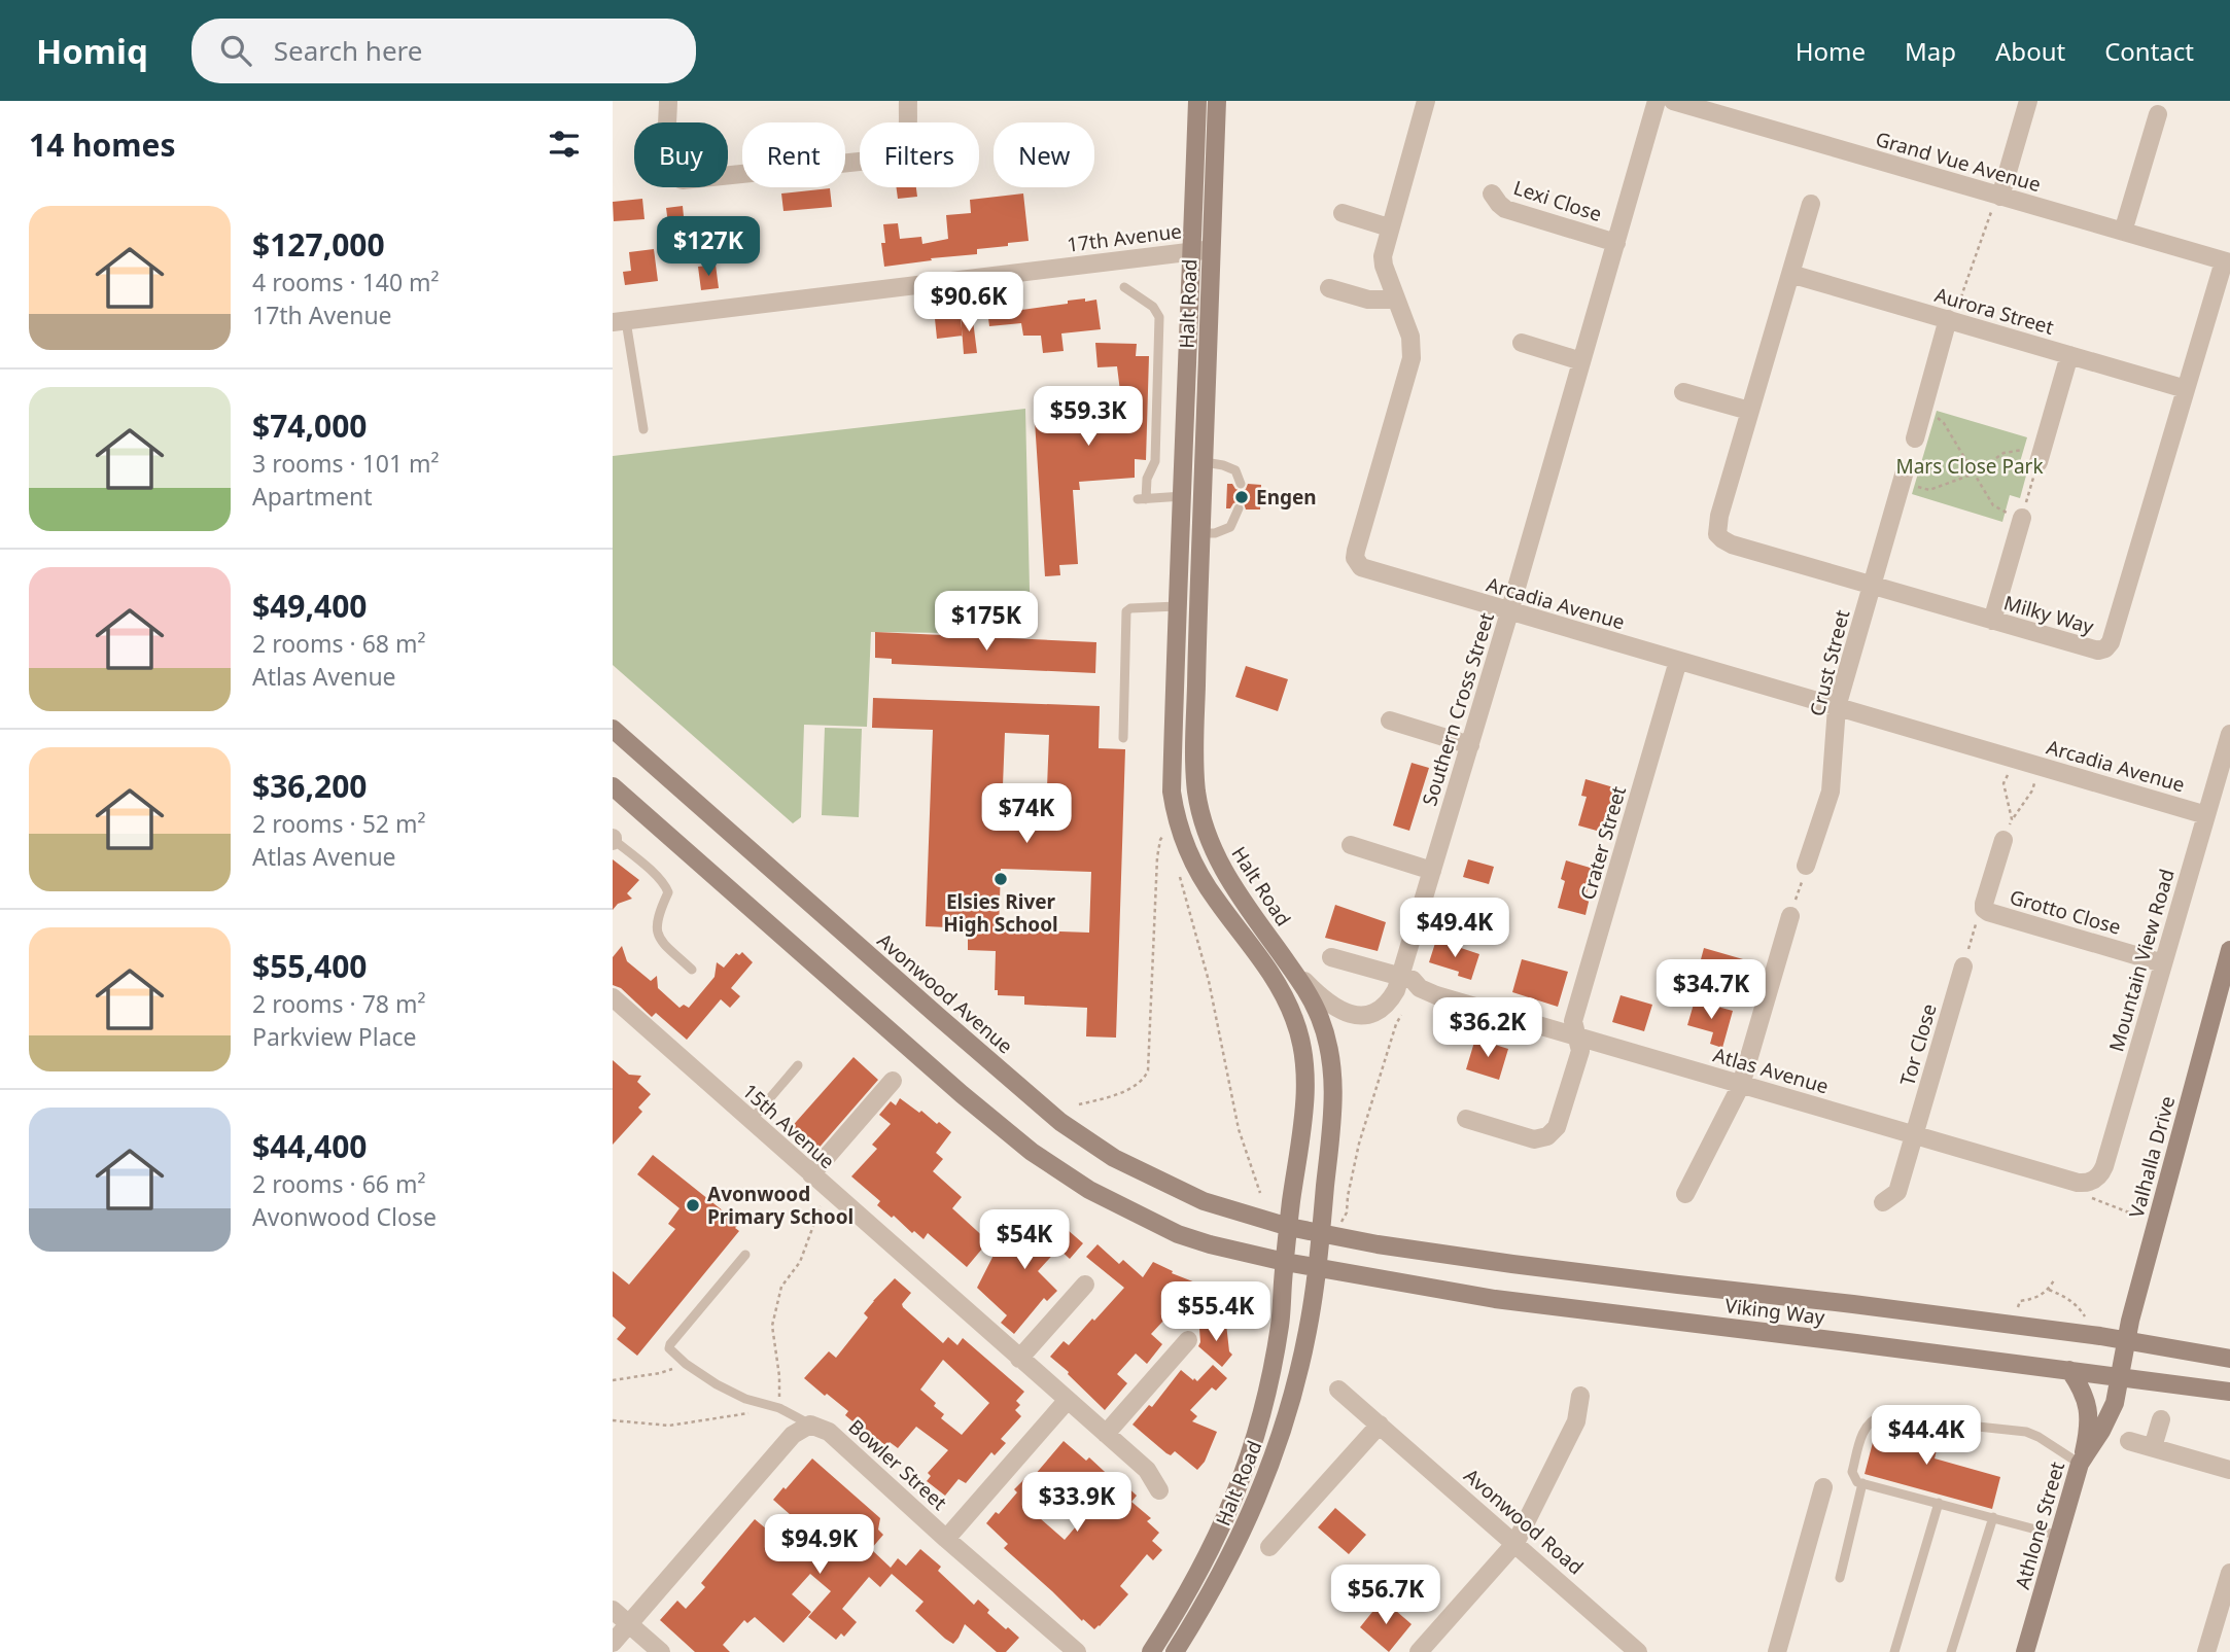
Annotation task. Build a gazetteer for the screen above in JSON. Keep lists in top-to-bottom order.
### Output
{
  "streets": {
    "main road": [
      "Halt Road",
      "Avonwood Avenue",
      "Valhalla Drive",
      "Viking Way",
      "Athlone Street"
    ],
    "street": [
      "Grand Vue Avenue",
      "Lexi Close",
      "17th Avenue",
      "Aurora Street",
      "Arcadia Avenue",
      "Milky Way",
      "Crust Street",
      "Southern Cross Street",
      "Crater Street",
      "Grotto Close",
      "Mountain View Road",
      "Tor Close",
      "Atlas Avenue",
      "15th Avenue",
      "Bowler Street",
      "Avonwood Road"
    ]
  },
  "crossings": [
    ["Grand Vue Avenue", "Milky Way"],
    ["Lexi Close", "Southern Cross Street"],
    ["17th Avenue", "Halt Road"],
    ["Halt Road", "Southern Cross Street"],
    ["Halt Road", "Avonwood Avenue"],
    ["Halt Road", "Viking Way"],
    ["Aurora Street", "Milky Way"],
    ["Arcadia Avenue", "Crust Street"],
    ["Arcadia Avenue", "Southern Cross Street"],
    ["Arcadia Avenue", "Crater Street"],
    ["Arcadia Avenue", "Mountain View Road"],
    ["Milky Way", "Crust Street"],
    ["Southern Cross Street", "Atlas Avenue"],
    ["Crater Street", "Atlas Avenue"],
    ["Grotto Close", "Mountain View Road"],
    ["Mountain View Road", "Atlas Avenue"],
    ["Avonwood Avenue", "Viking Way"],
    ["Tor Close", "Atlas Avenue"],
    ["Valhalla Drive", "Viking Way"],
    ["Valhalla Drive", "Athlone Street"],
    ["Viking Way", "Athlone Street"]
  ],
  "parks": ["Mars Close Park"],
  "places": ["Engen", "Elsies River High School", "Avonwood Primary School"],
  "page": {
    "header": "Homiq",
    "search": "Search here",
    "nav": [
      "Home",
      "Map",
      "About",
      "Contact"
    ],
    "heading": "14 homes",
    "chip": [
      "Buy",
      "Rent",
      "Filters",
      "New"
    ],
    "list": [
      {
        "name": "$127,000",
        "note": "4 rooms · 140 m² · 17th Avenue"
      },
      {
        "name": "$74,000",
        "note": "3 rooms · 101 m² · Apartment"
      },
      {
        "name": "$49,400",
        "note": "2 rooms · 68 m² · Atlas Avenue"
      },
      {
        "name": "$36,200",
        "note": "2 rooms · 52 m² · Atlas Avenue"
      },
      {
        "name": "$55,400",
        "note": "2 rooms · 78 m² · Parkview Place"
      },
      {
        "name": "$44,400",
        "note": "2 rooms · 66 m² · Avonwood Close"
      }
    ],
    "price": [
      "$127K",
      "$90.6K",
      "$59.3K",
      "$175K",
      "$74K",
      "$49.4K",
      "$34.7K",
      "$36.2K",
      "$54K",
      "$55.4K",
      "$44.4K",
      "$33.9K",
      "$94.9K",
      "$56.7K"
    ]
  }
}
